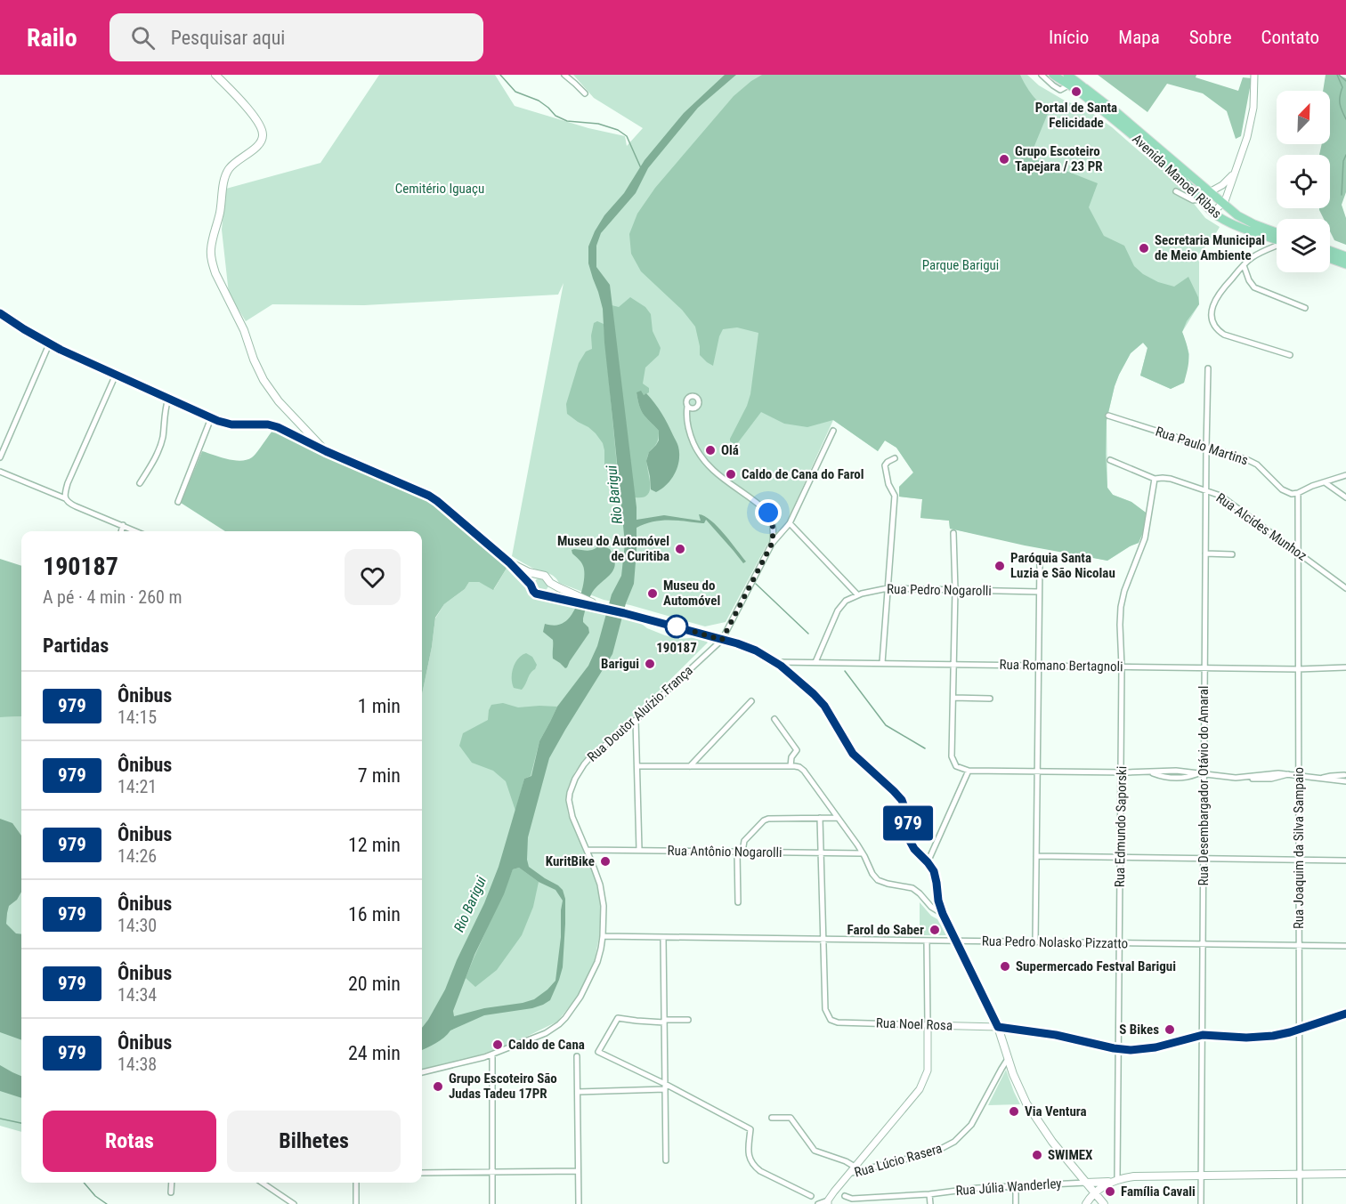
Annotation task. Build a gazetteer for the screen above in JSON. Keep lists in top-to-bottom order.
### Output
{
  "streets": {
    "main road": ["Avenida Manoel Ribas", "Rua Júlia Wanderley"],
    "street": [
      "Rua Paulo Martins",
      "Rua Alcides Munhoz",
      "Rua Pedro Nogarolli",
      "Rua Romano Bertagnoli",
      "Rua Doutor Aluízio França",
      "Rua Desembargador Otávio do Amaral",
      "Rua Edmundo Saporski",
      "Rua Joaquim da Silva Sampaio",
      "Rua Antônio Nogarolli",
      "Rua Pedro Nolasko Pizzatto",
      "Rua Noel Rosa",
      "Rua Lúcio Rasera"
    ]
  },
  "crossings": [
    ["Rua Paulo Martins", "Rua Desembargador Otávio do Amaral"],
    ["Rua Paulo Martins", "Rua Joaquim da Silva Sampaio"],
    ["Rua Alcides Munhoz", "Rua Desembargador Otávio do Amaral"],
    ["Rua Alcides Munhoz", "Rua Edmundo Saporski"],
    ["Rua Alcides Munhoz", "Rua Joaquim da Silva Sampaio"],
    ["Rua Pedro Nogarolli", "Rua Romano Bertagnoli"],
    ["Rua Romano Bertagnoli", "Rua Desembargador Otávio do Amaral"],
    ["Rua Romano Bertagnoli", "Rua Edmundo Saporski"],
    ["Rua Romano Bertagnoli", "Rua Joaquim da Silva Sampaio"],
    ["Rua Doutor Aluízio França", "Rua Antônio Nogarolli"],
    ["Rua Doutor Aluízio França", "Rua Pedro Nolasko Pizzatto"],
    ["Rua Desembargador Otávio do Amaral", "Rua Pedro Nolasko Pizzatto"],
    ["Rua Desembargador Otávio do Amaral", "Rua Júlia Wanderley"],
    ["Rua Edmundo Saporski", "Rua Pedro Nolasko Pizzatto"],
    ["Rua Edmundo Saporski", "Rua Júlia Wanderley"],
    ["Rua Joaquim da Silva Sampaio", "Rua Pedro Nolasko Pizzatto"],
    ["Rua Joaquim da Silva Sampaio", "Rua Júlia Wanderley"],
    ["Rua Pedro Nolasko Pizzatto", "Rua Noel Rosa"]
  ],
  "water": ["Rio Barigui"],
  "parks": ["Cemitério Iguaçu", "Parque Barigui"],
  "places": [
    "Portal de Santa Felicidade",
    "Grupo Escoteiro Tapejara / 23 PR",
    "Secretaria Municipal de Meio Ambiente",
    "Olá",
    "Caldo de Cana do Farol",
    "Museu do Automóvel de Curitiba",
    "Paróquia Santa Luzia e São Nicolau",
    "Museu do Automóvel",
    "190187",
    "Barigui",
    "KuritBike",
    "Farol do Saber",
    "Supermercado Festval Barigui",
    "S Bikes",
    "Caldo de Cana",
    "Grupo Escoteiro São Judas Tadeu 17PR",
    "Via Ventura",
    "SWIMEX",
    "Família Cavali"
  ],
  "lines": ["bus line 979"],
  "north": "top right",
  "page": {
    "header": "Railo",
    "search": "Pesquisar aqui",
    "nav": [
      "Início",
      "Mapa",
      "Sobre",
      "Contato"
    ],
    "on_map": "979",
    "heading": [
      ["190187", "A pé · 4 min · 260 m"],
      "Partidas"
    ],
    "list": [
      {
        "mark": "979",
        "name": "Ônibus",
        "note": "14:15",
        "value": "1 min"
      },
      {
        "mark": "979",
        "name": "Ônibus",
        "note": "14:21",
        "value": "7 min"
      },
      {
        "mark": "979",
        "name": "Ônibus",
        "note": "14:26",
        "value": "12 min"
      },
      {
        "mark": "979",
        "name": "Ônibus",
        "note": "14:30",
        "value": "16 min"
      },
      {
        "mark": "979",
        "name": "Ônibus",
        "note": "14:34",
        "value": "20 min"
      },
      {
        "mark": "979",
        "name": "Ônibus",
        "note": "14:38",
        "value": "24 min"
      }
    ],
    "buttons": ["Rotas", "Bilhetes"]
  }
}
